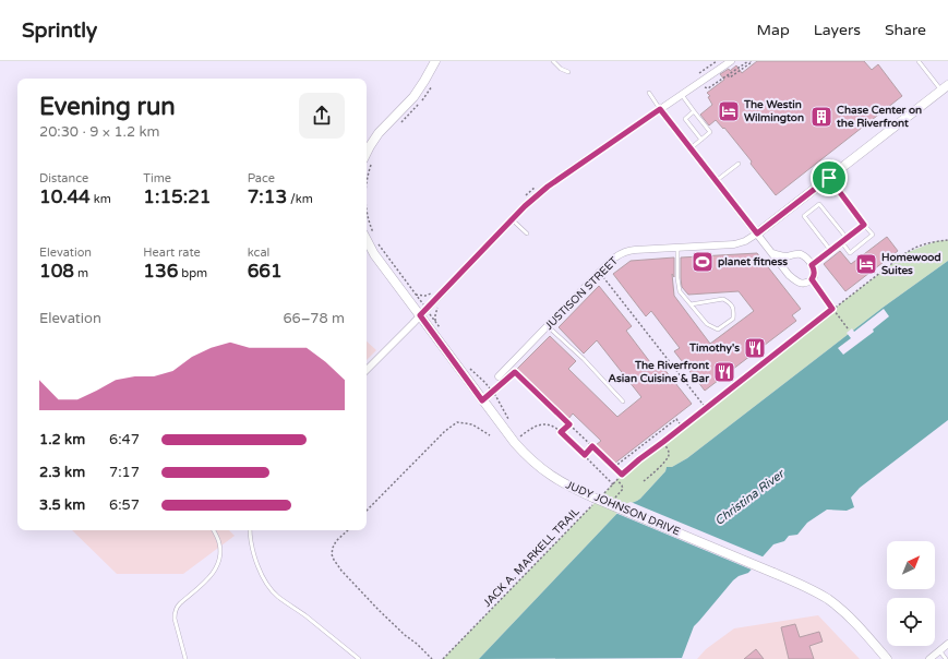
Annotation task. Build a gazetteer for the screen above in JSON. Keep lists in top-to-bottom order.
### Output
{
  "streets": {
    "street": ["JUSTISON STREET", "JUDY JOHNSON DRIVE"],
    "path": ["JACK A. MARKELL TRAIL"]
  },
  "crossings": [
    ["JUDY JOHNSON DRIVE", "JACK A. MARKELL TRAIL"]
  ],
  "water": ["Christina River"],
  "places": {
    "hotel": ["The Westin Wilmington", "Homewood Suites"],
    "building": ["Chase Center on the Riverfront"],
    "sports": ["planet fitness"],
    "restaurant": ["Timothy's", "The Riverfront Asian Cuisine & Bar"]
  },
  "north": "top right",
  "page": {
    "header": "Sprintly",
    "nav": ["Map", "Layers", "Share"],
    "heading": ["Evening run", "20:30 · 9 × 1.2 km"],
    "stats": [
      ["Distance", "10.44 km"],
      ["Time", "1:15:21"],
      ["Pace", "7:13 /km"],
      ["Elevation", "108 m"],
      ["Heart rate", "136 bpm"],
      ["kcal", "661"]
    ],
    "chart": ["Elevation", "66–78 m"],
    "list": [
      {
        "name": "1.2 km",
        "note": "6:47"
      },
      {
        "name": "2.3 km",
        "note": "7:17"
      },
      {
        "name": "3.5 km",
        "note": "6:57"
      }
    ]
  }
}
